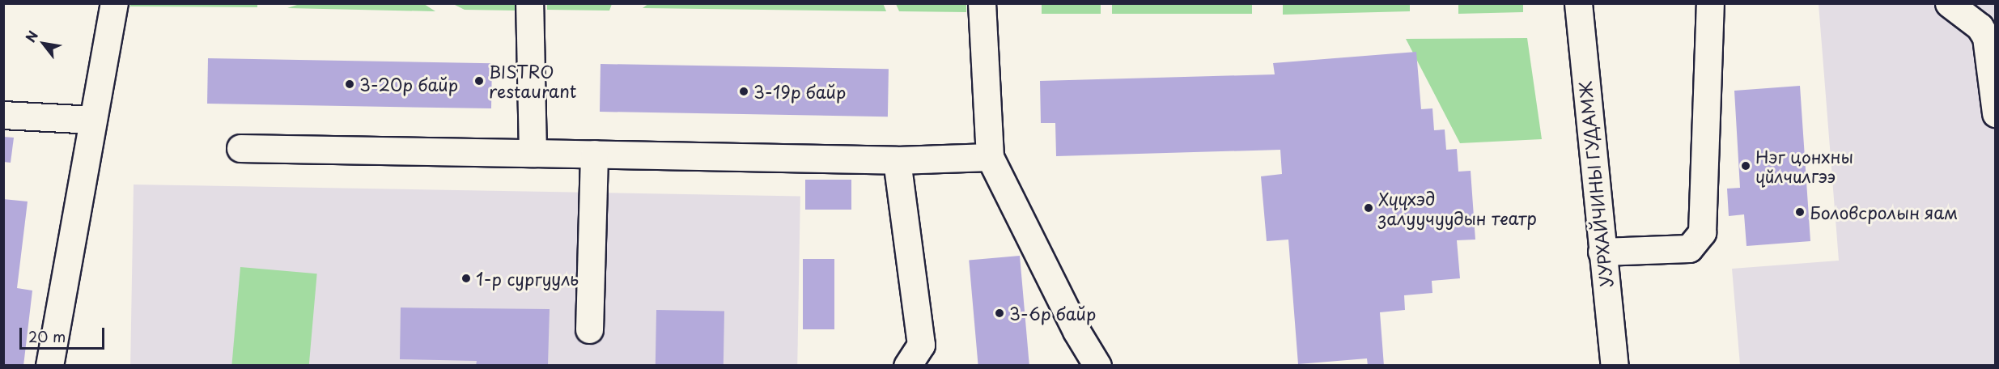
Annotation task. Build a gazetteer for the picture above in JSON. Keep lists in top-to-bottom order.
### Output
{
  "streets": {
    "street": ["УУРХАЙЧИНЫ ГУДАМЖ"]
  },
  "places": [
    "BISTRO restaurant",
    "3-20р байр",
    "3-19р байр",
    "Нэг цонхны үйлчилгээ",
    "Хүүхэд залуучуудын театр",
    "Боловсролын яам",
    "1-р сургууль",
    "3-6р байр"
  ],
  "scale_bar": "20 m",
  "north": "top left"
}
